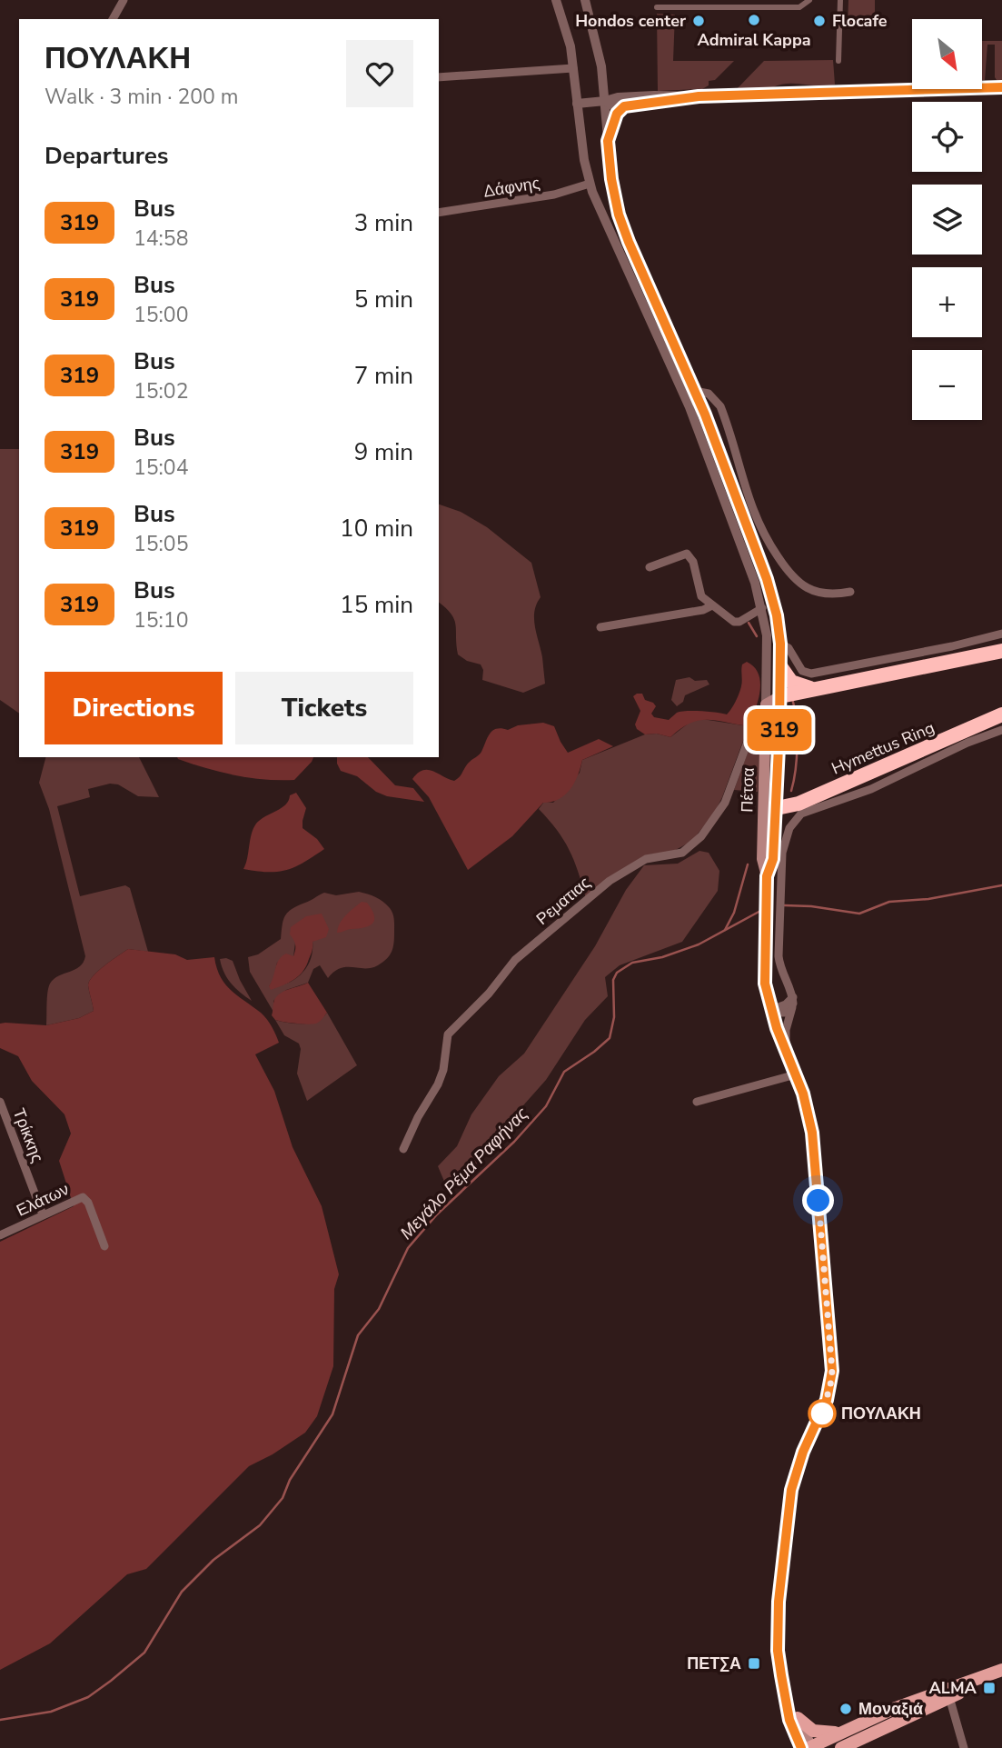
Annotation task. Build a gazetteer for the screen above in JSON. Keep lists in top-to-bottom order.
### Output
{
  "streets": {
    "highway": ["Hymettus Ring"],
    "main road": ["Πέτσα"],
    "street": [
      "Δάφνης",
      "Ρεματιας",
      "Τρίκκης",
      "Ελάτων"
    ]
  },
  "crossings": [
    ["Hymettus Ring", "Πέτσα"],
    ["Πέτσα", "Ρεματιας"],
    ["Τρίκκης", "Ελάτων"]
  ],
  "water": ["Μεγάλο Ρέμα Ραφήνας"],
  "places": {
    "other": [
      "Admiral Kappa",
      "Hondos center",
      "Flocafe",
      "ΠΟΥΛΑΚΗ",
      "Μοναξιά"
    ],
    "transit": ["ΠΕΤΣΑ", "ALMA"]
  },
  "lines": ["bus line 319"],
  "north": "bottom right",
  "page": {
    "on_map": "319",
    "map_buttons": ["+", "−"],
    "heading": [
      ["ΠΟΥΛΑΚΗ", "Walk · 3 min · 200 m"],
      "Departures"
    ],
    "list": [
      {
        "mark": "319",
        "name": "Bus",
        "note": "14:58",
        "value": "3 min"
      },
      {
        "mark": "319",
        "name": "Bus",
        "note": "15:00",
        "value": "5 min"
      },
      {
        "mark": "319",
        "name": "Bus",
        "note": "15:02",
        "value": "7 min"
      },
      {
        "mark": "319",
        "name": "Bus",
        "note": "15:04",
        "value": "9 min"
      },
      {
        "mark": "319",
        "name": "Bus",
        "note": "15:05",
        "value": "10 min"
      },
      {
        "mark": "319",
        "name": "Bus",
        "note": "15:10",
        "value": "15 min"
      }
    ],
    "buttons": ["Directions", "Tickets"]
  }
}
